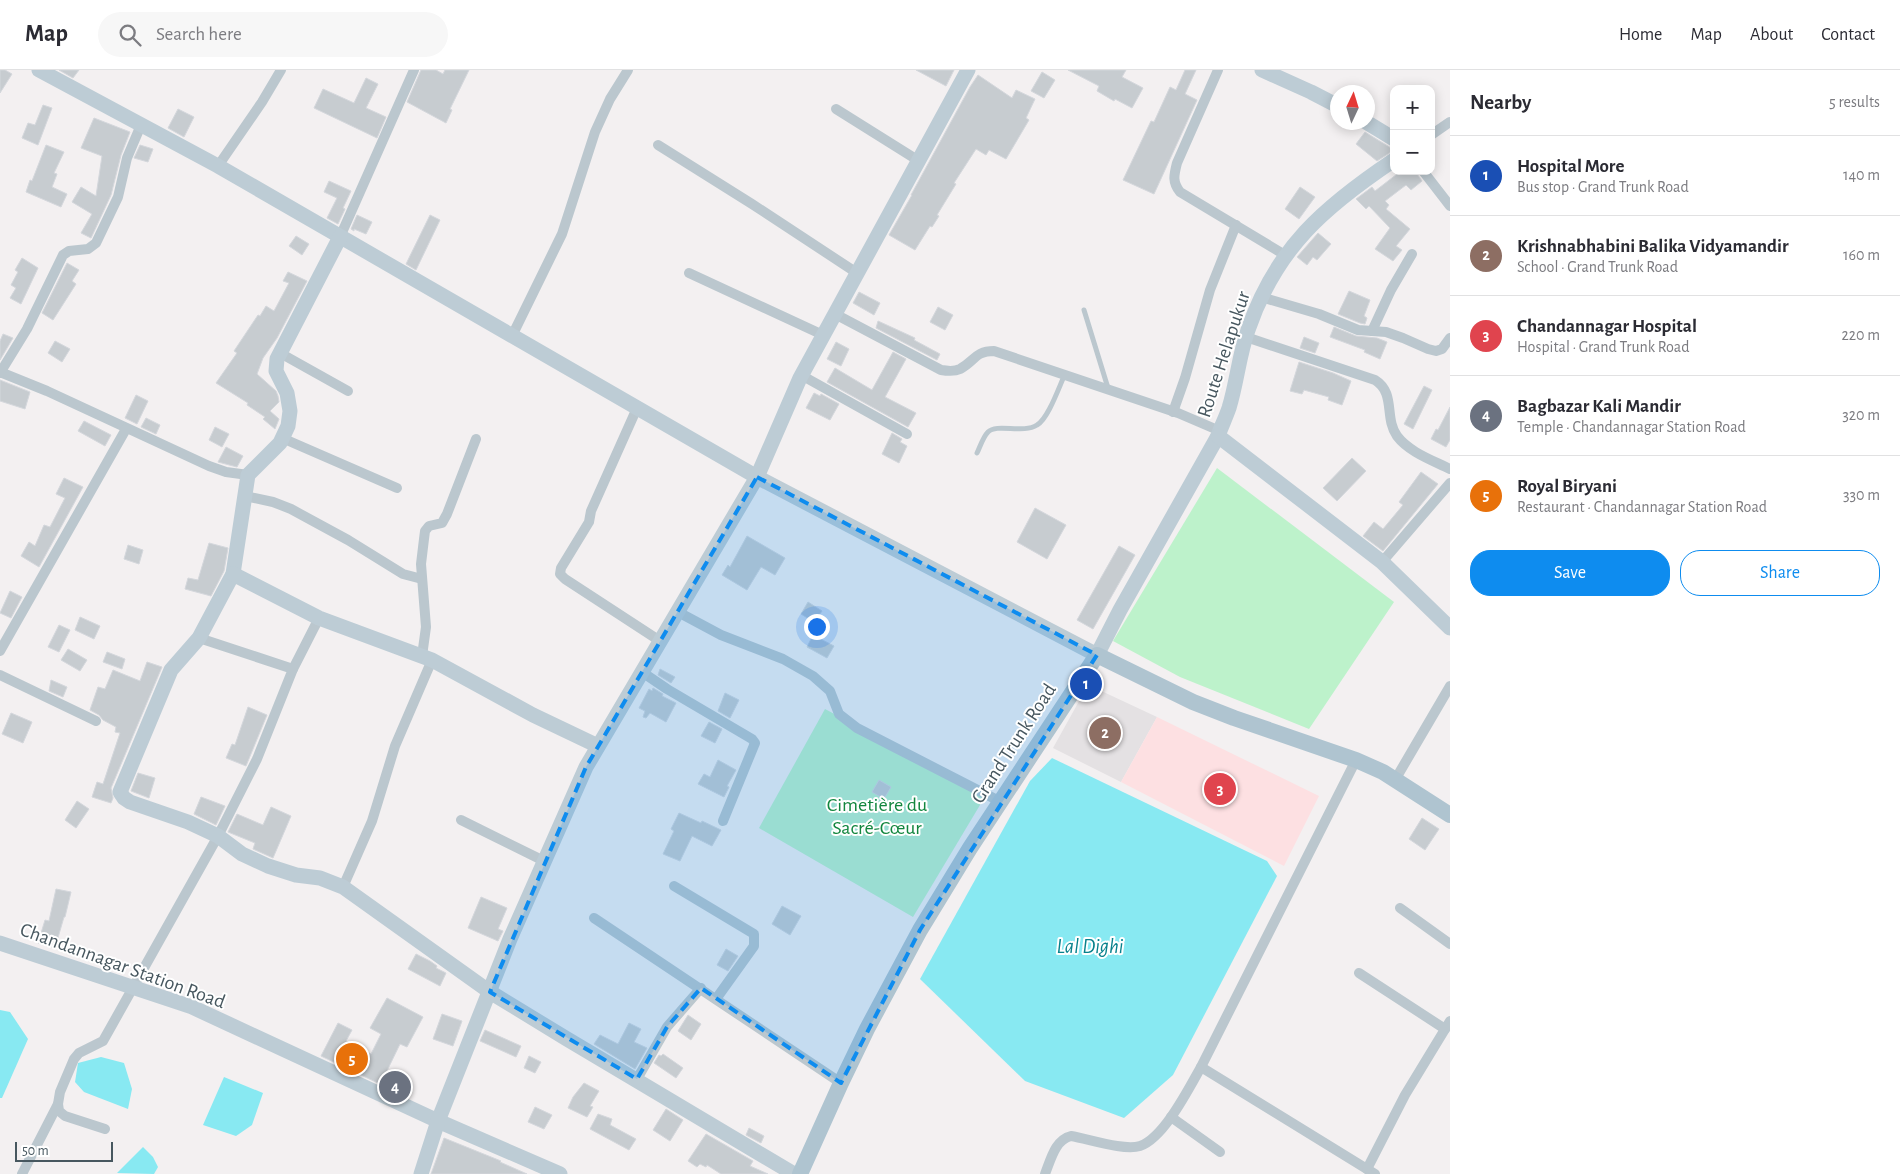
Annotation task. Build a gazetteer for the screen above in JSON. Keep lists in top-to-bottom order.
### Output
{
  "streets": {
    "main road": ["Grand Trunk Road"],
    "street": ["Route Helapukur", "Chandannagar Station Road"]
  },
  "crossings": [
    ["Route Helapukur", "Grand Trunk Road"]
  ],
  "water": ["Lal Dighi"],
  "parks": ["Cimetière du Sacré-Cœur"],
  "scale_bar": "50 m",
  "north": "top",
  "page": {
    "header": "Map",
    "search": "Search here",
    "nav": [
      "Home",
      "Map",
      "About",
      "Contact"
    ],
    "heading": ["Nearby", "5 results"],
    "map_buttons": ["+", "−"],
    "list": [
      {
        "mark": "1",
        "name": "Hospital More",
        "note": "Bus stop · Grand Trunk Road",
        "value": "140 m"
      },
      {
        "mark": "2",
        "name": "Krishnabhabini Balika Vidyamandir",
        "note": "School · Grand Trunk Road",
        "value": "160 m"
      },
      {
        "mark": "3",
        "name": "Chandannagar Hospital",
        "note": "Hospital · Grand Trunk Road",
        "value": "220 m"
      },
      {
        "mark": "4",
        "name": "Bagbazar Kali Mandir",
        "note": "Temple · Chandannagar Station Road",
        "value": "320 m"
      },
      {
        "mark": "5",
        "name": "Royal Biryani",
        "note": "Restaurant · Chandannagar Station Road",
        "value": "330 m"
      }
    ],
    "buttons": ["Save", "Share"],
    "pins": [
      "1",
      "2",
      "3",
      "5",
      "4"
    ],
    "scale": "50 m"
  }
}
